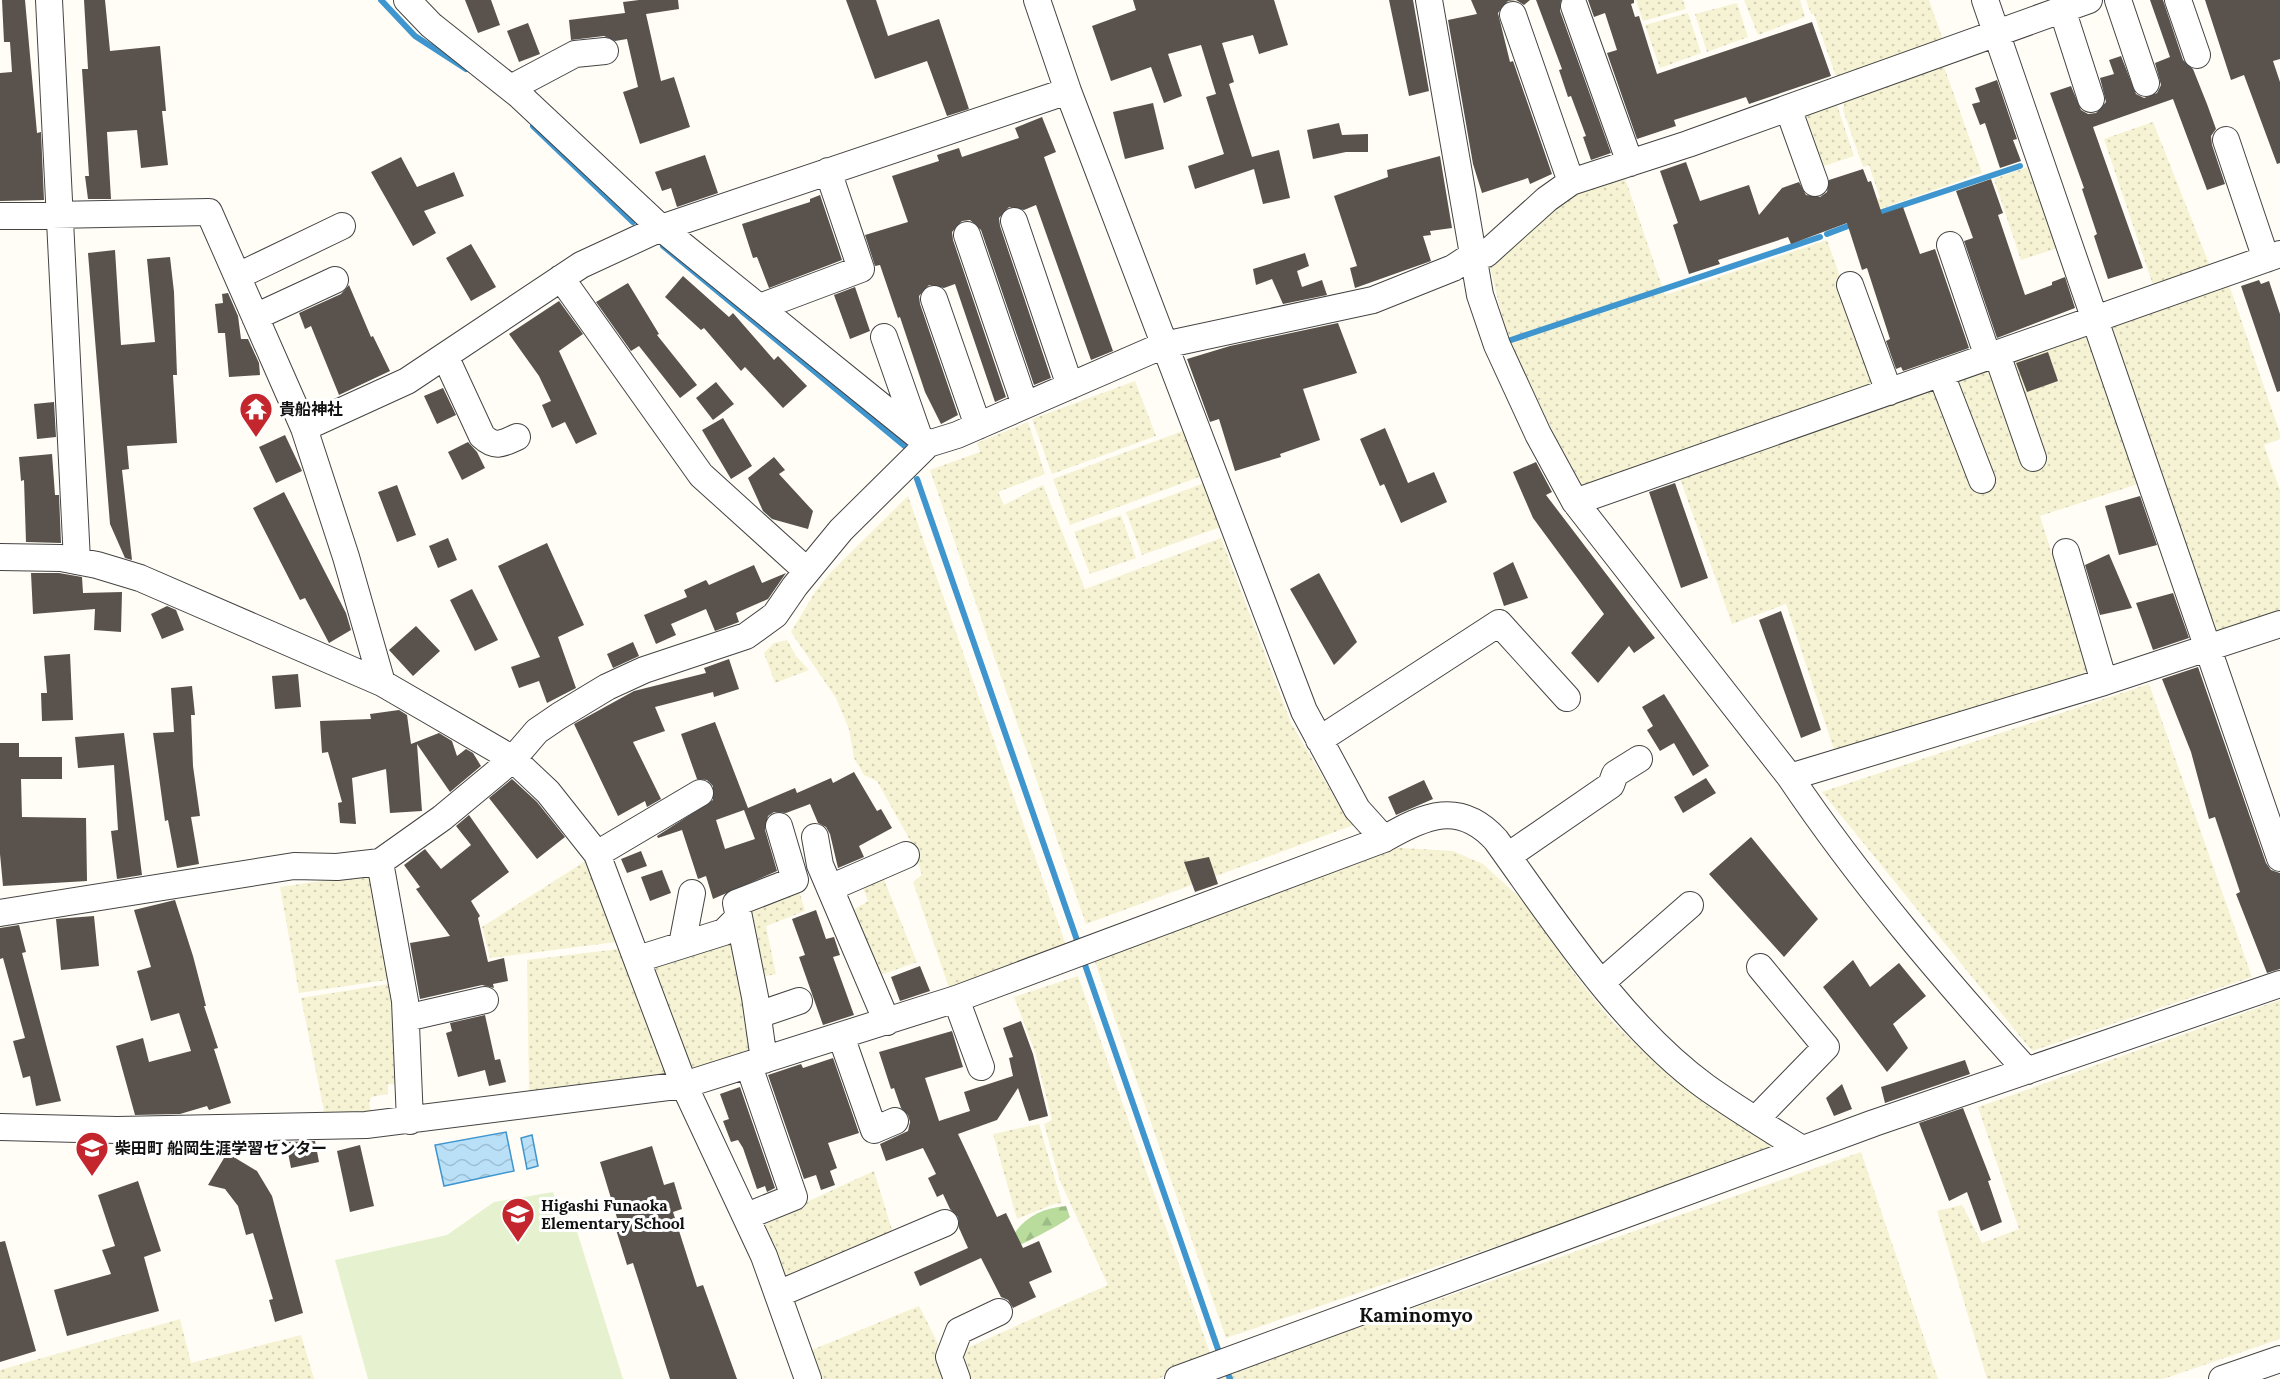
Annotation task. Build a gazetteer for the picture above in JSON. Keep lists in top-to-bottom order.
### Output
{
  "districts": ["Kaminomyo"],
  "places": {
    "temple": ["貴船神社"],
    "school or university": ["柴田町 船岡生涯学習センター", "Higashi Funaoka Elementary School"]
  }
}
